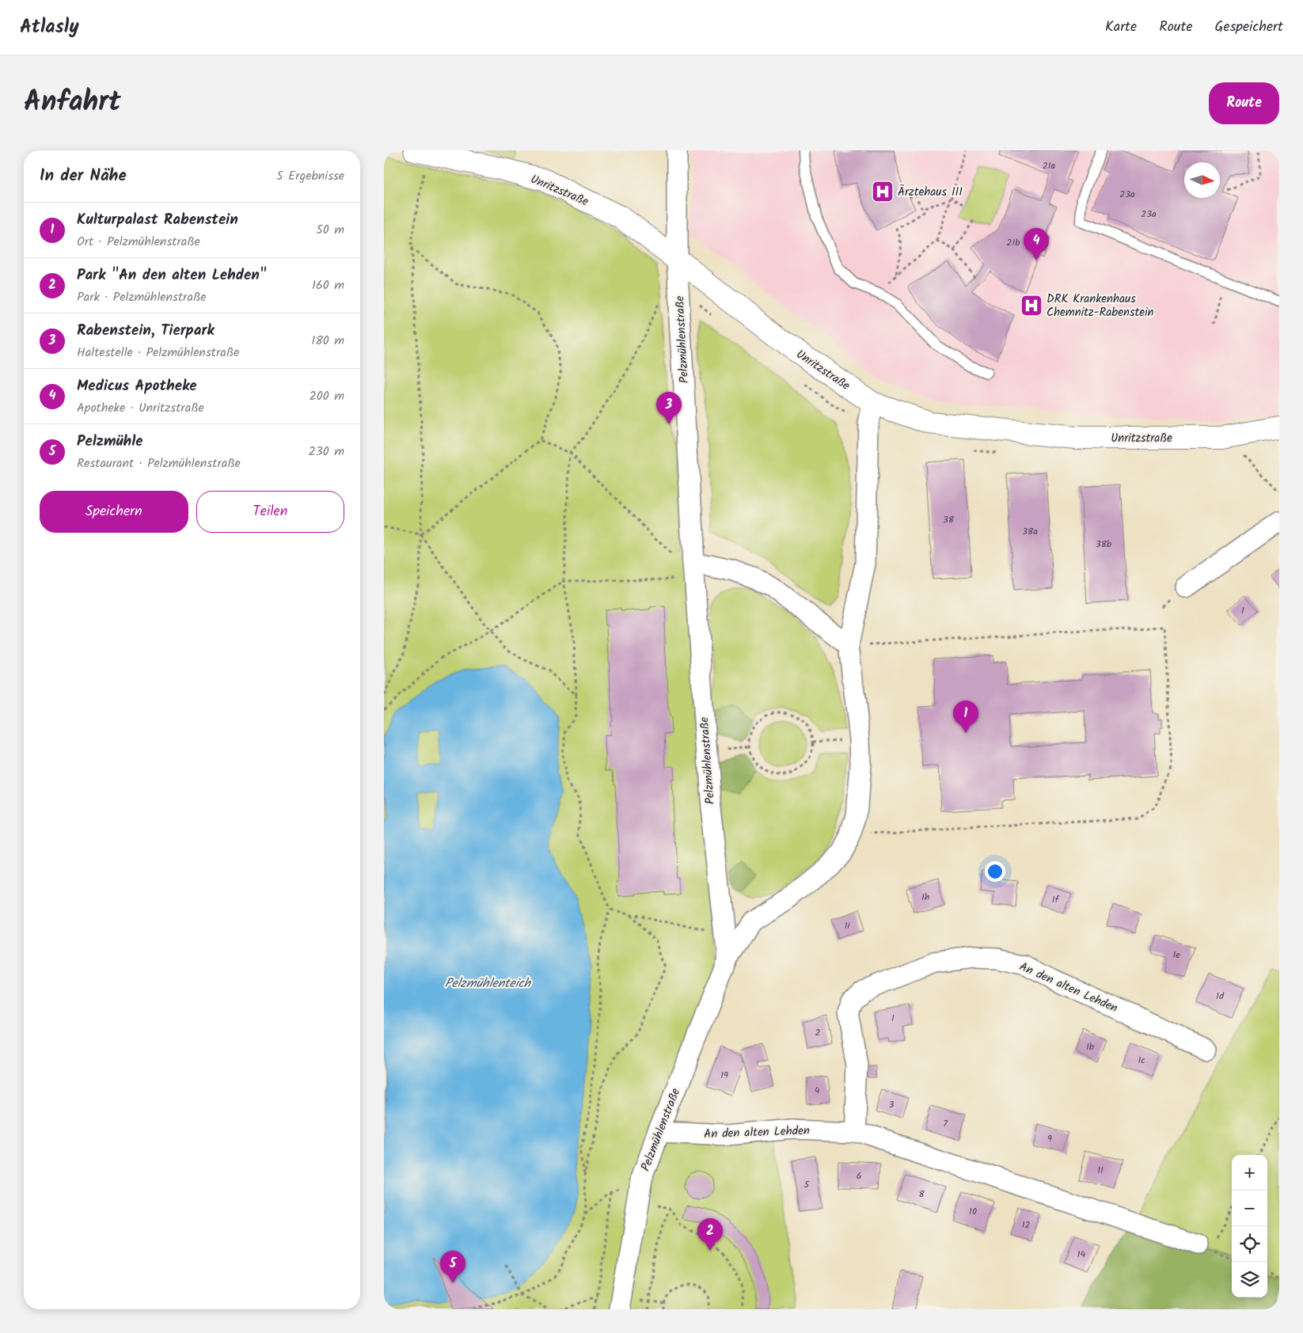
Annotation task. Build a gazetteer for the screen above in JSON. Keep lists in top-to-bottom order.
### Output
{
  "streets": {
    "street": ["Unritzstraße", "Pelzmühlenstraße", "An den alten Lehden"]
  },
  "crossings": [
    ["Unritzstraße", "Pelzmühlenstraße"],
    ["Pelzmühlenstraße", "An den alten Lehden"]
  ],
  "water": ["Pelzmühlenteich"],
  "places": {
    "hospital": ["Ärztehaus III", "DRK Krankenhaus Chemnitz-Rabenstein"]
  },
  "house_numbers": [
    "21a",
    "23a",
    "23a",
    "21b",
    "38",
    "38a",
    "38b",
    "1",
    "1h",
    "1f",
    "1i",
    "1e",
    "1d",
    "1",
    "2",
    "1b",
    "1c",
    "19",
    "4",
    "3",
    "7",
    "9",
    "11",
    "6",
    "5",
    "8",
    "10",
    "12",
    "14"
  ],
  "north": "right",
  "page": {
    "header": "Atlasly",
    "nav": ["Karte", "Route", "Gespeichert"],
    "title": "Anfahrt",
    "buttons": [
      "Route",
      ["Speichern", "Teilen"]
    ],
    "heading": ["In der Nähe", "5 Ergebnisse"],
    "list": [
      {
        "mark": "1",
        "name": "Kulturpalast Rabenstein",
        "note": "Ort · Pelzmühlenstraße",
        "value": "50 m"
      },
      {
        "mark": "2",
        "name": "Park \"An den alten Lehden\"",
        "note": "Park · Pelzmühlenstraße",
        "value": "160 m"
      },
      {
        "mark": "3",
        "name": "Rabenstein, Tierpark",
        "note": "Haltestelle · Pelzmühlenstraße",
        "value": "180 m"
      },
      {
        "mark": "4",
        "name": "Medicus Apotheke",
        "note": "Apotheke · Unritzstraße",
        "value": "200 m"
      },
      {
        "mark": "5",
        "name": "Pelzmühle",
        "note": "Restaurant · Pelzmühlenstraße",
        "value": "230 m"
      }
    ],
    "pins": [
      "4",
      "3",
      "1",
      "2",
      "5"
    ],
    "map_buttons": ["+", "−"]
  }
}
